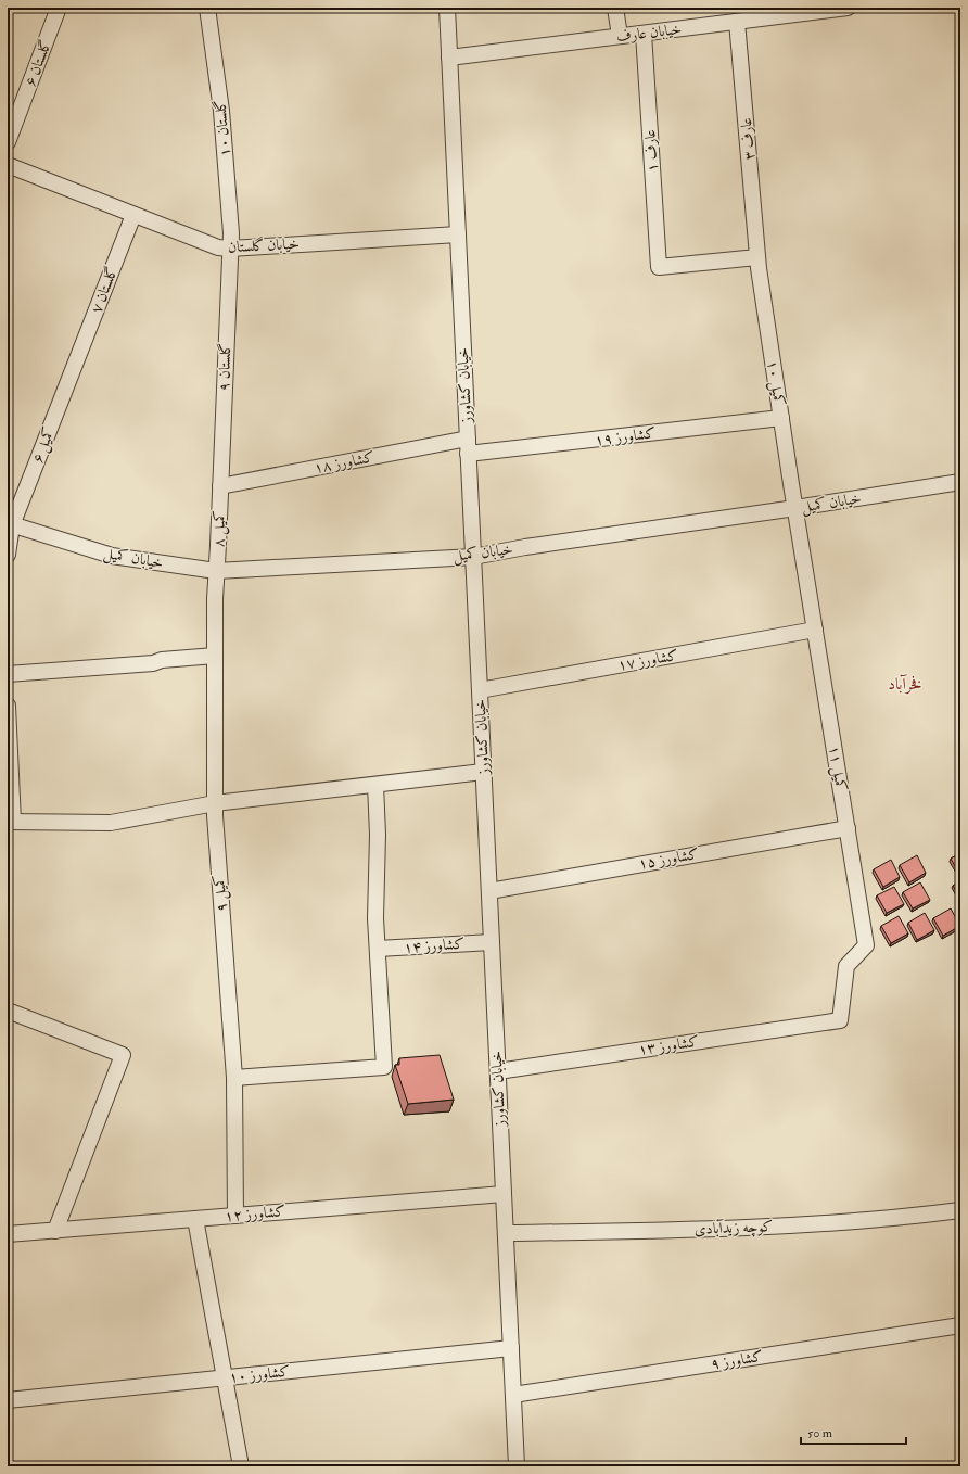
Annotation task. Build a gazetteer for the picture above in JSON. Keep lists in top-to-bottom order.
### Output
{
  "streets": {
    "street": [
      "خیابان عارف",
      "گلستان ۶",
      "گلستان ۱۰",
      "عارف ۳",
      "عارف ۱",
      "خیابان گلستان",
      "گلستان ۷",
      "گلستان ۹",
      "کمیل ۱۰",
      "خیابان کشاورز",
      "کشاورز ۱۹",
      "کمیل ۶",
      "کشاورز ۱۸",
      "خیابان کمیل",
      "کمیل ۸",
      "کشاورز ۱۷",
      "کمیل ۱۱",
      "کشاورز ۱۵",
      "کمیل ۹",
      "کشاورز ۱۴",
      "کشاورز ۱۳",
      "کشاورز ۱۲",
      "کوچه زیدآبادی",
      "کشاورز ۹",
      "کشاورز ۱۰"
    ]
  },
  "crossings": [
    ["خیابان عارف", "عارف ۳"],
    ["خیابان عارف", "عارف ۱"],
    ["خیابان عارف", "خیابان کشاورز"],
    ["گلستان ۱۰", "خیابان گلستان"],
    ["گلستان ۱۰", "گلستان ۹"],
    ["عارف ۳", "عارف ۱"],
    ["عارف ۳", "کمیل ۱۰"],
    ["عارف ۱", "کمیل ۱۰"],
    ["خیابان گلستان", "گلستان ۷"],
    ["خیابان گلستان", "گلستان ۹"],
    ["خیابان گلستان", "خیابان کشاورز"],
    ["گلستان ۷", "کمیل ۶"],
    ["گلستان ۹", "کشاورز ۱۸"],
    ["گلستان ۹", "کمیل ۸"],
    ["کمیل ۱۰", "کشاورز ۱۹"],
    ["کمیل ۱۰", "خیابان کمیل"],
    ["کمیل ۱۰", "کمیل ۱۱"],
    ["خیابان کشاورز", "کشاورز ۱۹"],
    ["خیابان کشاورز", "کشاورز ۱۸"],
    ["خیابان کشاورز", "خیابان کمیل"],
    ["خیابان کشاورز", "کشاورز ۱۷"],
    ["خیابان کشاورز", "کشاورز ۱۵"],
    ["خیابان کشاورز", "کشاورز ۱۴"],
    ["خیابان کشاورز", "کشاورز ۱۳"],
    ["خیابان کشاورز", "کشاورز ۱۲"],
    ["خیابان کشاورز", "کوچه زیدآبادی"],
    ["خیابان کشاورز", "کشاورز ۹"],
    ["خیابان کشاورز", "کشاورز ۱۰"],
    ["کمیل ۶", "خیابان کمیل"],
    ["کشاورز ۱۸", "کمیل ۸"],
    ["خیابان کمیل", "کمیل ۸"],
    ["خیابان کمیل", "کمیل ۱۱"],
    ["خیابان کمیل", "کمیل ۹"],
    ["کمیل ۸", "کمیل ۹"],
    ["کشاورز ۱۷", "کمیل ۱۱"],
    ["کمیل ۱۱", "کشاورز ۱۵"],
    ["کمیل ۱۱", "کشاورز ۱۳"],
    ["کمیل ۹", "کشاورز ۱۲"]
  ],
  "districts": ["فخرآباد"],
  "scale_bar": "50 m"
}
